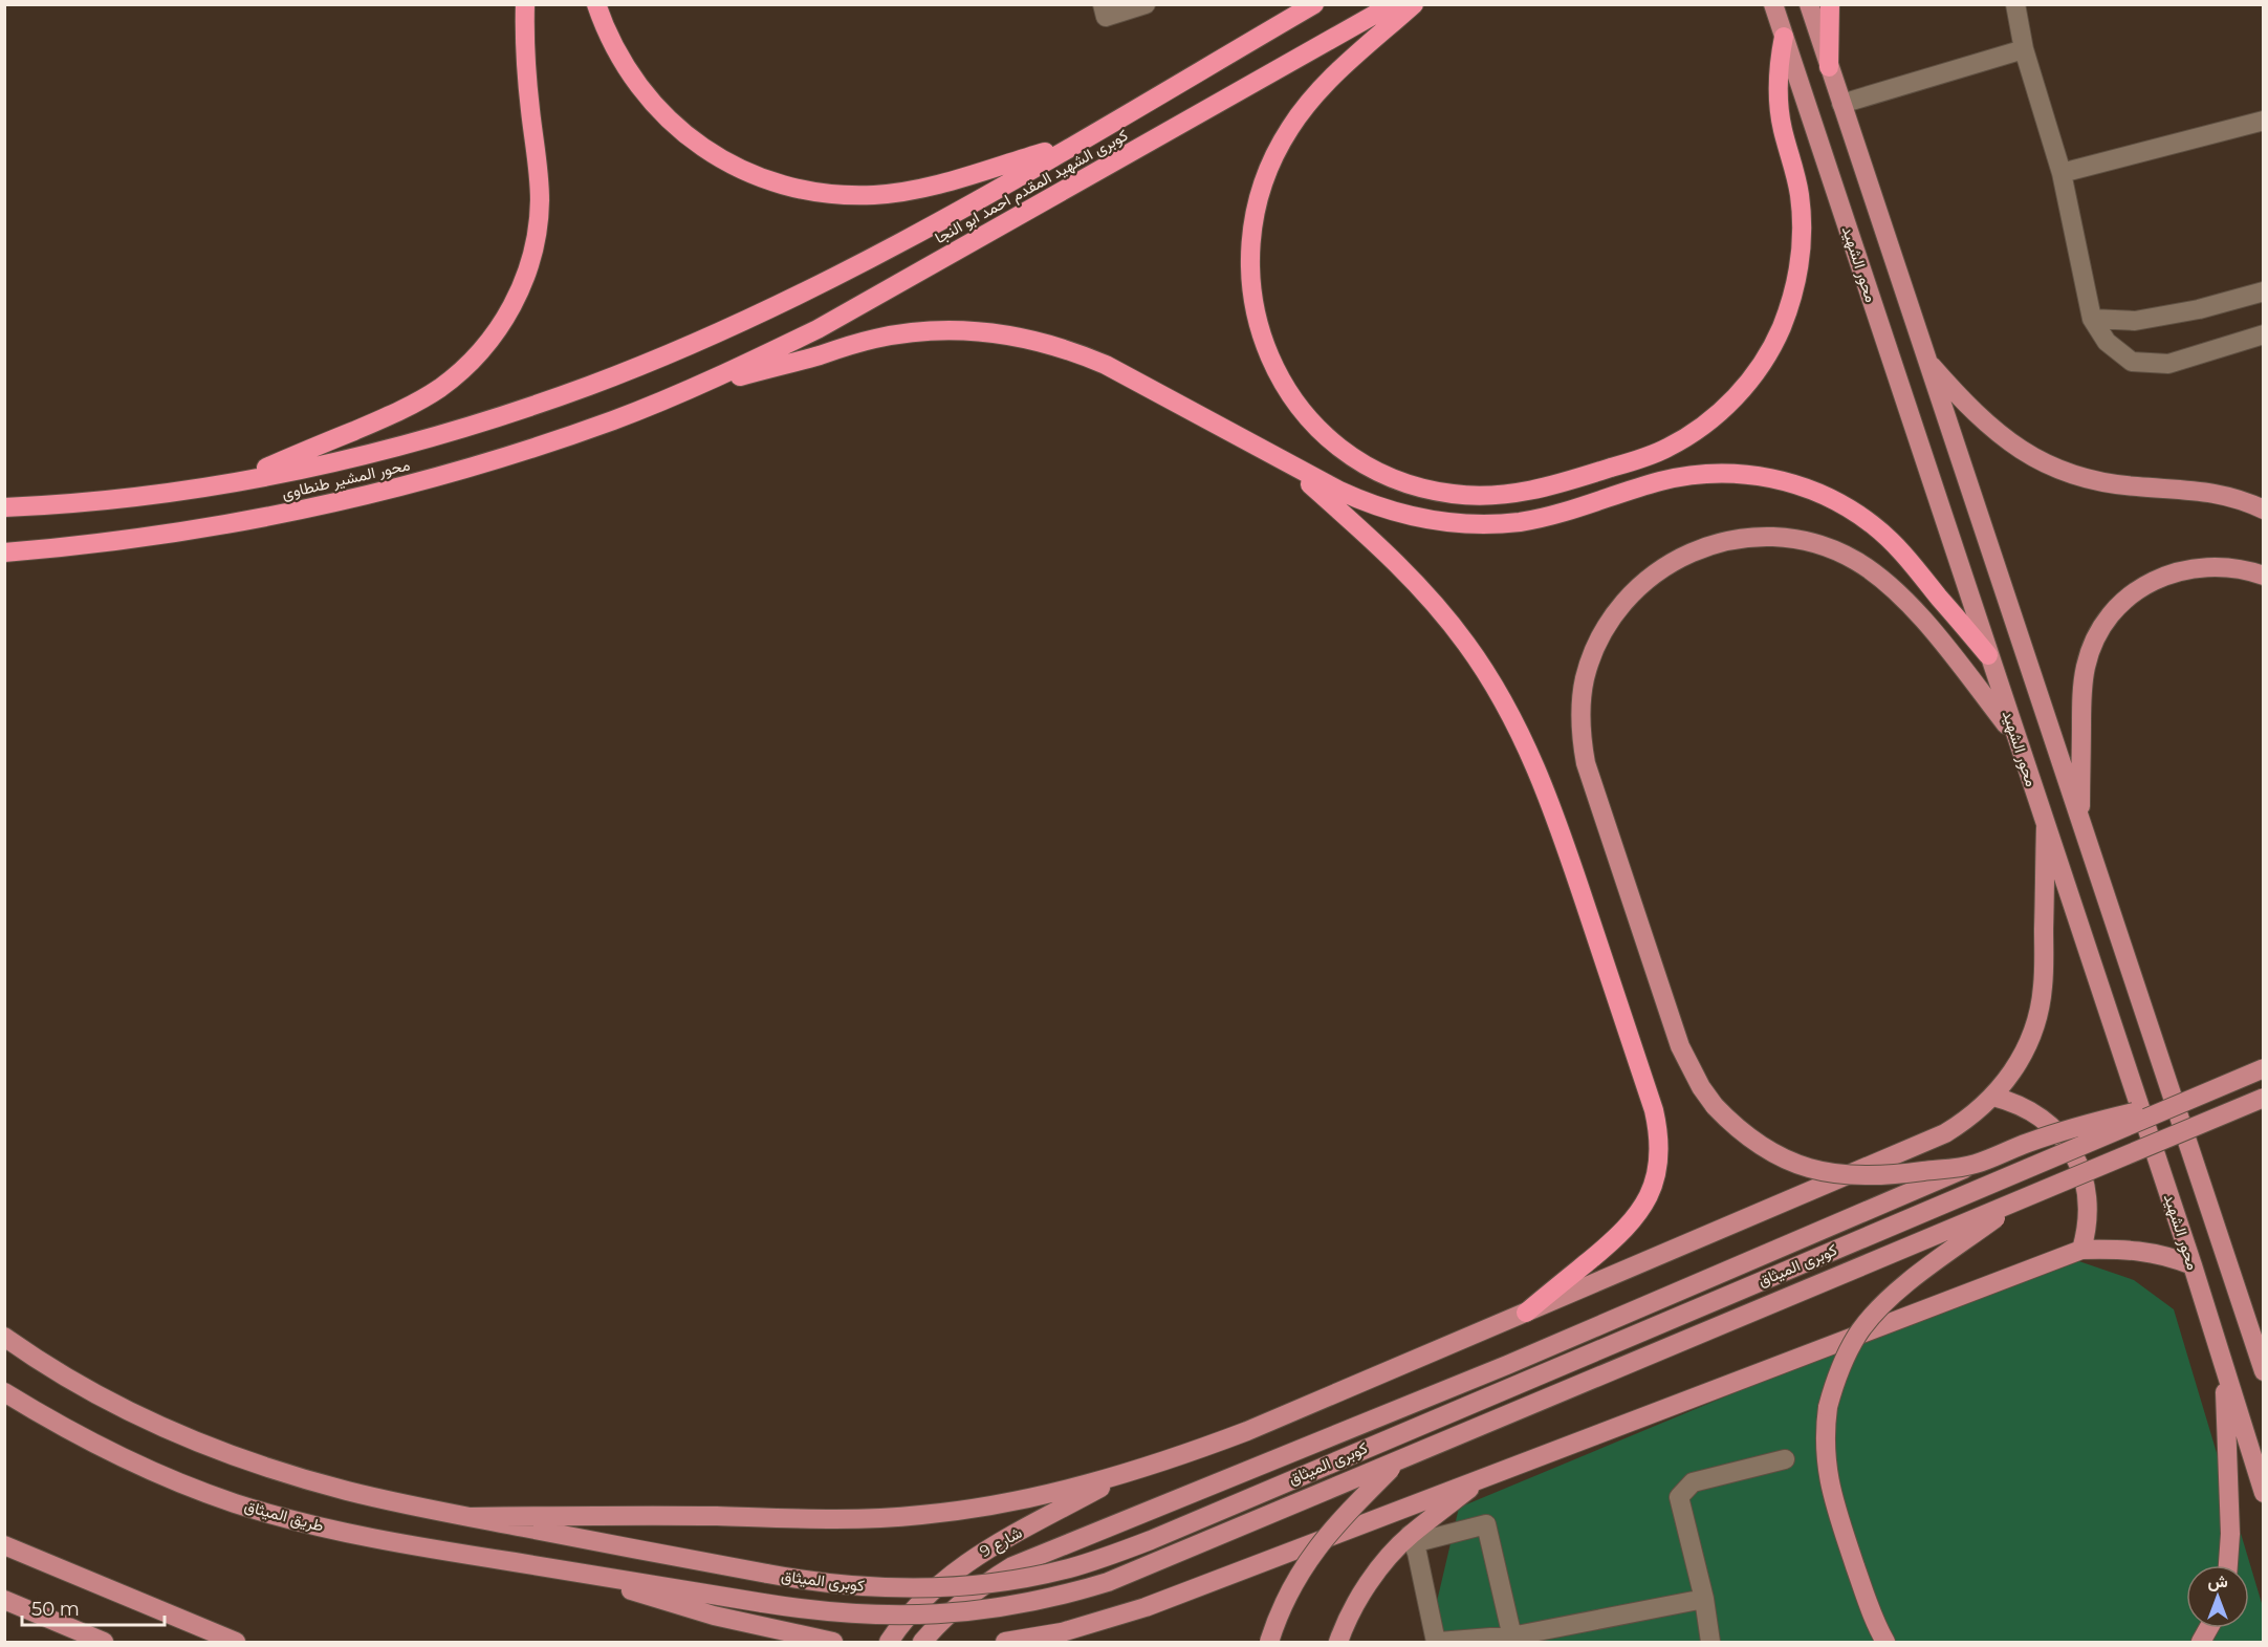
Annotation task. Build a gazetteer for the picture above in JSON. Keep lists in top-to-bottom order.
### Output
{
  "streets": {
    "highway": ["كوبرى الشهيد المقدم احمد ابو النجا", "محور المشير طنطاوى"],
    "main road": [
      "محور الشهيد",
      "كوبرى الميثاق",
      "طريق الميثاق",
      "شارع 9"
    ]
  },
  "crossings": [
    ["كوبرى الشهيد المقدم احمد ابو النجا", "محور المشير طنطاوى"],
    ["كوبرى الميثاق", "طريق الميثاق"]
  ],
  "scale_bar": "50 m",
  "north": "top"
}
